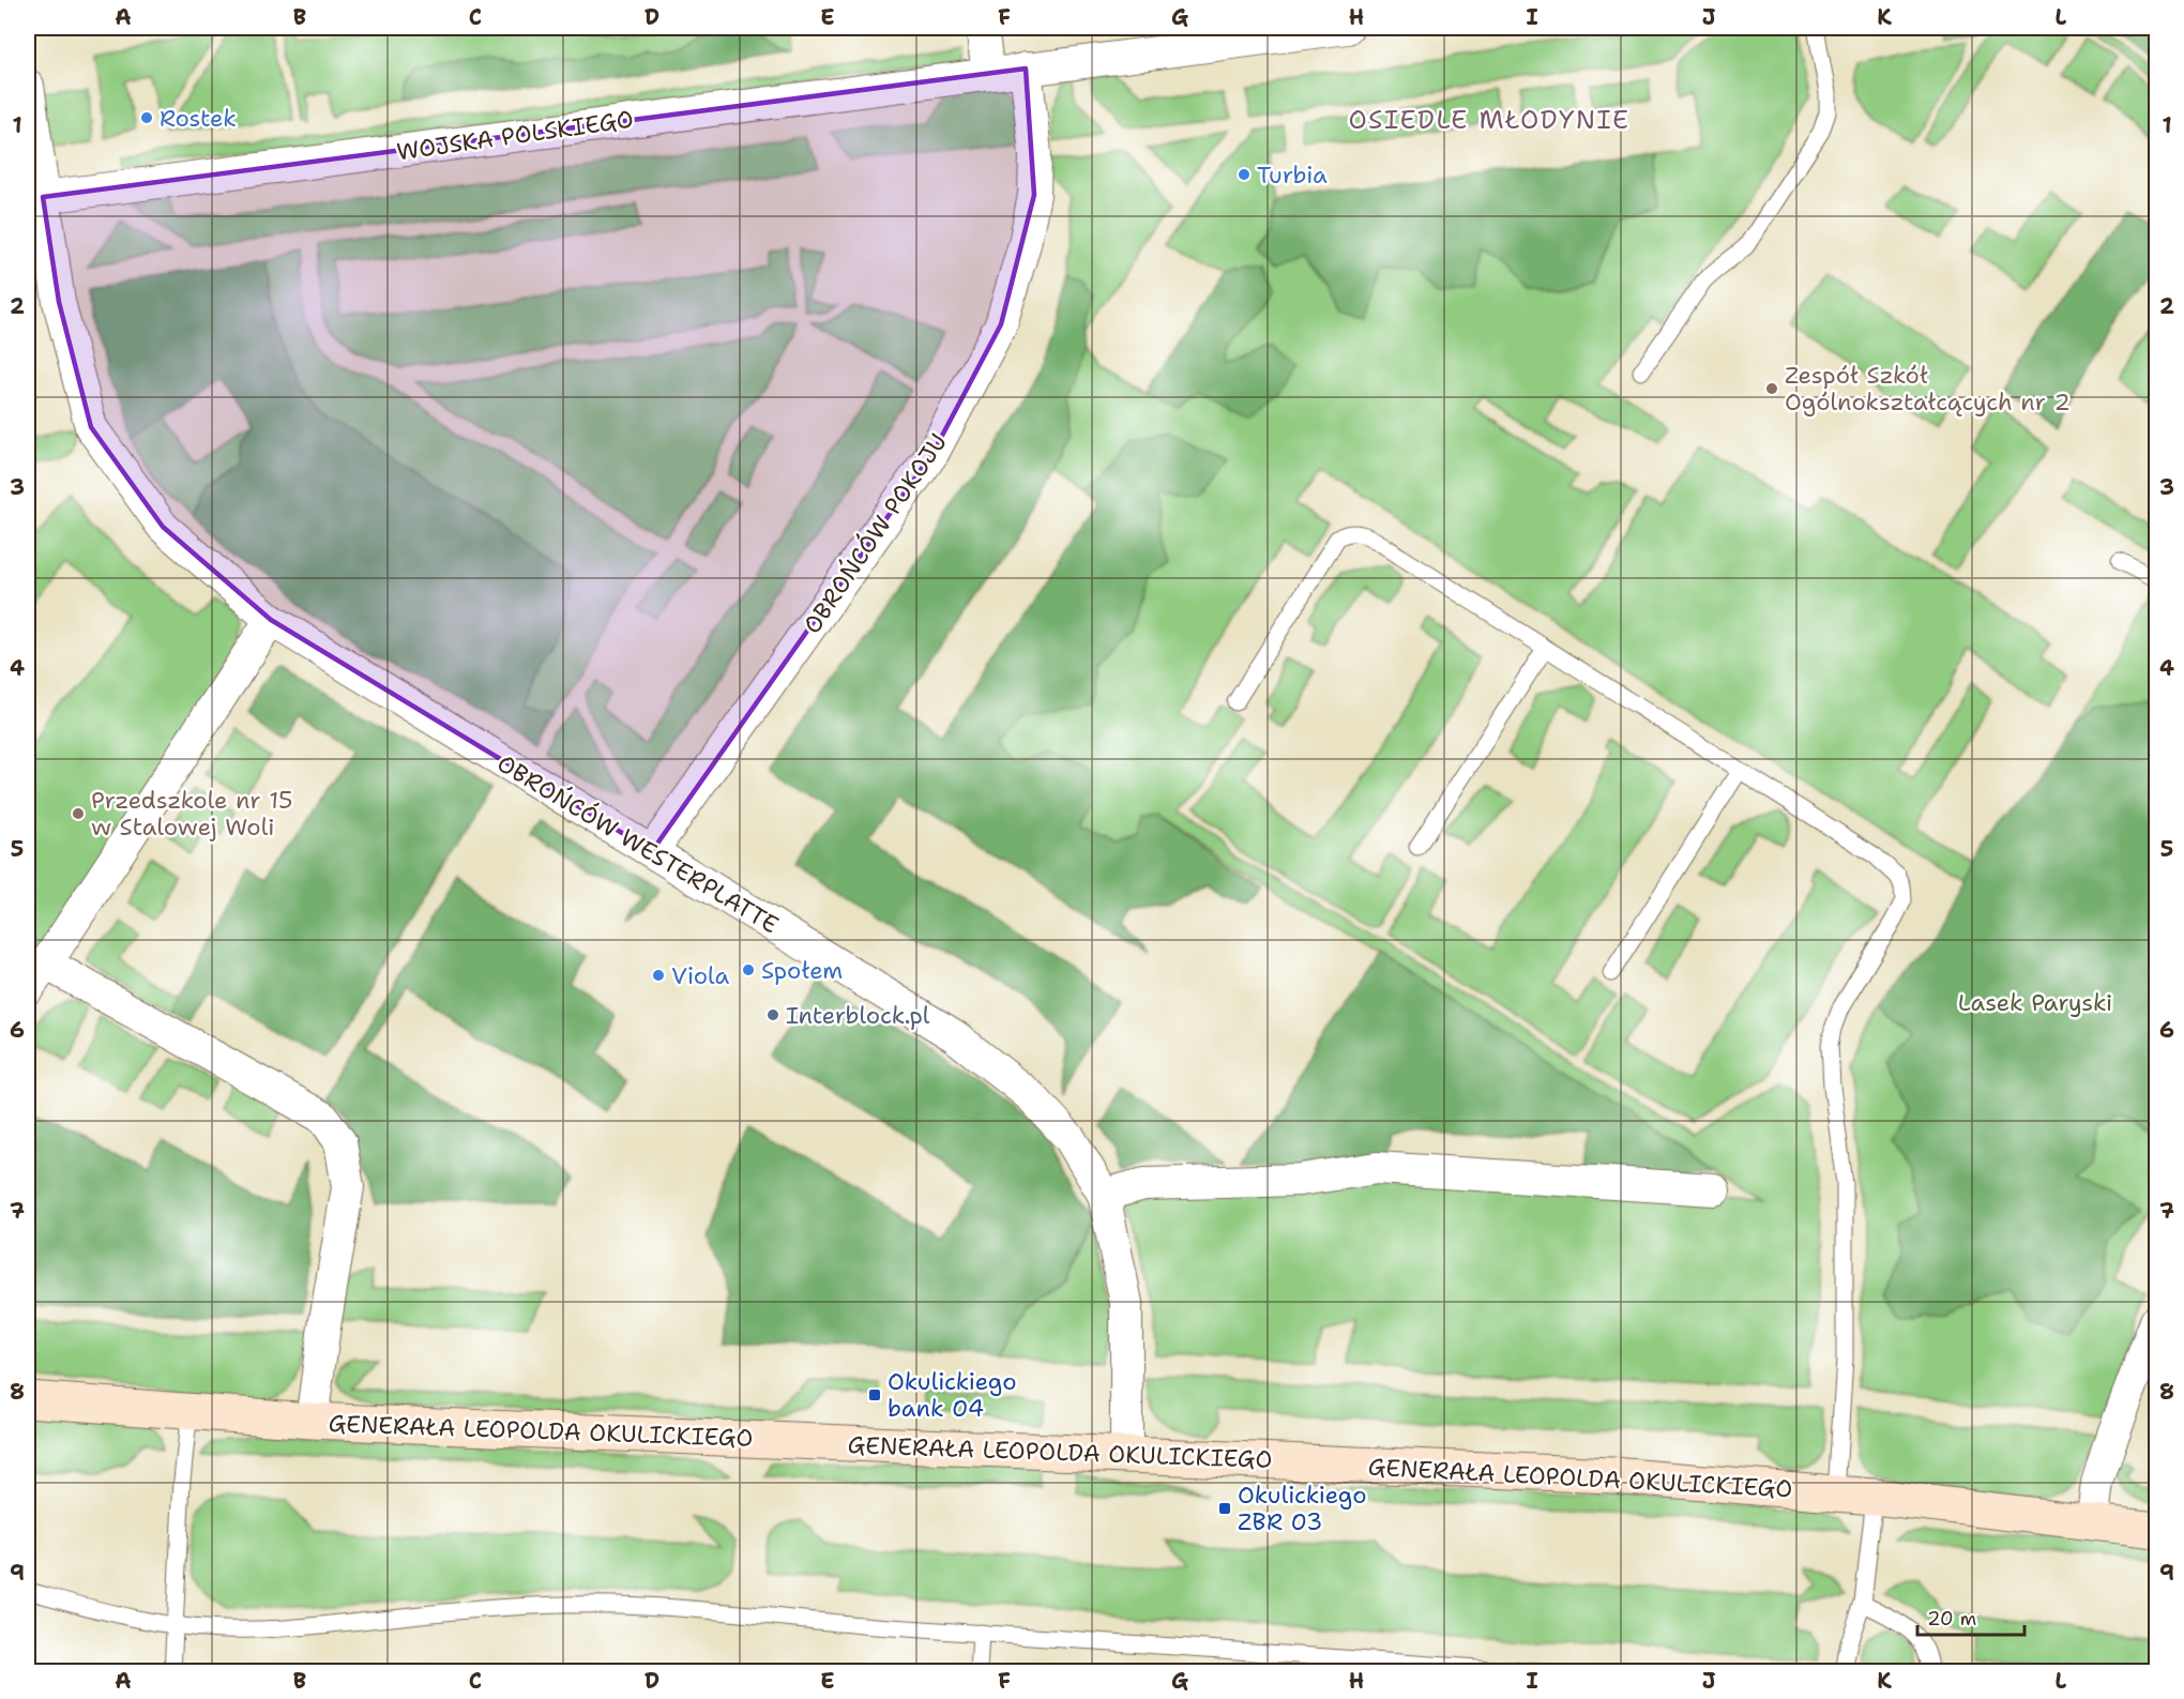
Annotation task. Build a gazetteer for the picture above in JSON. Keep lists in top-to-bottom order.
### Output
{
  "streets": {
    "street": [
      "WOJSKA POLSKIEGO",
      "OBROŃCÓW POKOJU",
      "OBROŃCÓW WESTERPLATTE",
      "GENERAŁA LEOPOLDA OKULICKIEGO"
    ]
  },
  "crossings": [
    ["WOJSKA POLSKIEGO", "OBROŃCÓW POKOJU"],
    ["WOJSKA POLSKIEGO", "OBROŃCÓW WESTERPLATTE"],
    ["OBROŃCÓW POKOJU", "OBROŃCÓW WESTERPLATTE"],
    ["OBROŃCÓW WESTERPLATTE", "GENERAŁA LEOPOLDA OKULICKIEGO"]
  ],
  "districts": ["OSIEDLE MŁODYNIE"],
  "parks": ["Lasek Paryski"],
  "places": {
    "other": [
      "Rostek",
      "Turbia",
      "Zespół Szkół Ogólnokształcących nr 2",
      "Przedszkole nr 15 w Stalowej Woli",
      "Społem",
      "Viola",
      "Interblock.pl"
    ],
    "transit": ["Okulickiego bank 04", "Okulickiego ZBR 03"]
  },
  "scale_bar": "20 m",
  "grid": {
    "columns": [
      "A",
      "B",
      "C",
      "D",
      "E",
      "F",
      "G",
      "H",
      "I",
      "J",
      "K",
      "L"
    ],
    "rows": [
      "1",
      "2",
      "3",
      "4",
      "5",
      "6",
      "7",
      "8",
      "9"
    ]
  }
}
